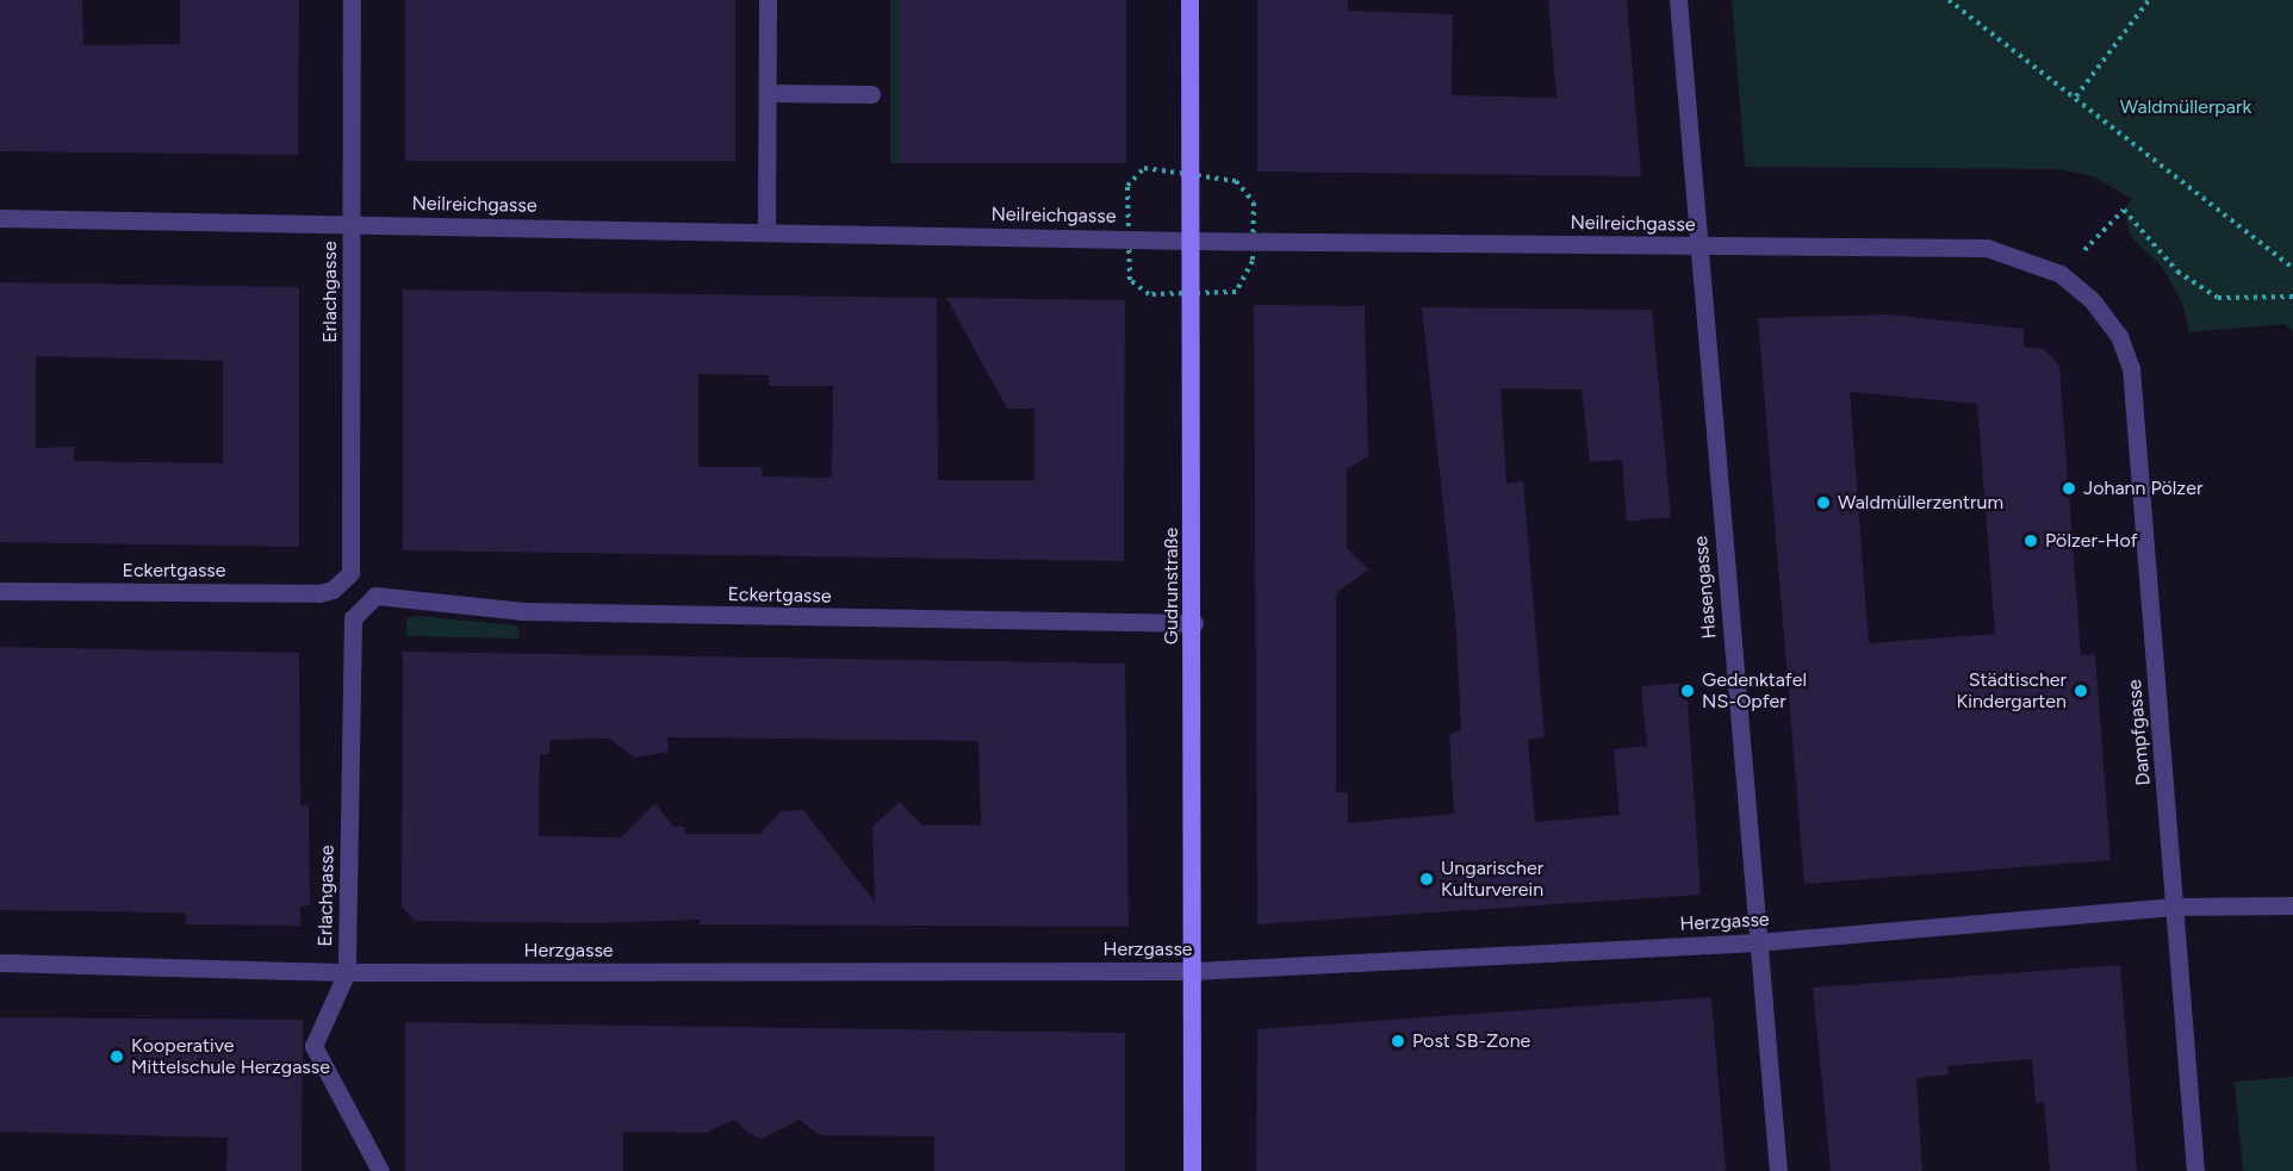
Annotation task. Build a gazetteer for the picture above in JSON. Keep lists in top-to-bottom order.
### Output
{
  "streets": {
    "main road": ["Gudrunstraße"],
    "street": [
      "Neilreichgasse",
      "Erlachgasse",
      "Eckertgasse",
      "Hasengasse",
      "Dampfgasse",
      "Herzgasse"
    ]
  },
  "crossings": [
    ["Neilreichgasse", "Erlachgasse"],
    ["Neilreichgasse", "Gudrunstraße"],
    ["Neilreichgasse", "Hasengasse"],
    ["Neilreichgasse", "Dampfgasse"],
    ["Erlachgasse", "Eckertgasse"],
    ["Erlachgasse", "Herzgasse"],
    ["Eckertgasse", "Gudrunstraße"],
    ["Gudrunstraße", "Herzgasse"],
    ["Hasengasse", "Herzgasse"],
    ["Dampfgasse", "Herzgasse"]
  ],
  "parks": ["Waldmüllerpark"],
  "places": [
    "Johann Pölzer",
    "Waldmüllerzentrum",
    "Pölzer-Hof",
    "Gedenktafel NS-Opfer",
    "Städtischer Kindergarten",
    "Ungarischer Kulturverein",
    "Post SB-Zone",
    "Kooperative Mittelschule Herzgasse"
  ]
}
